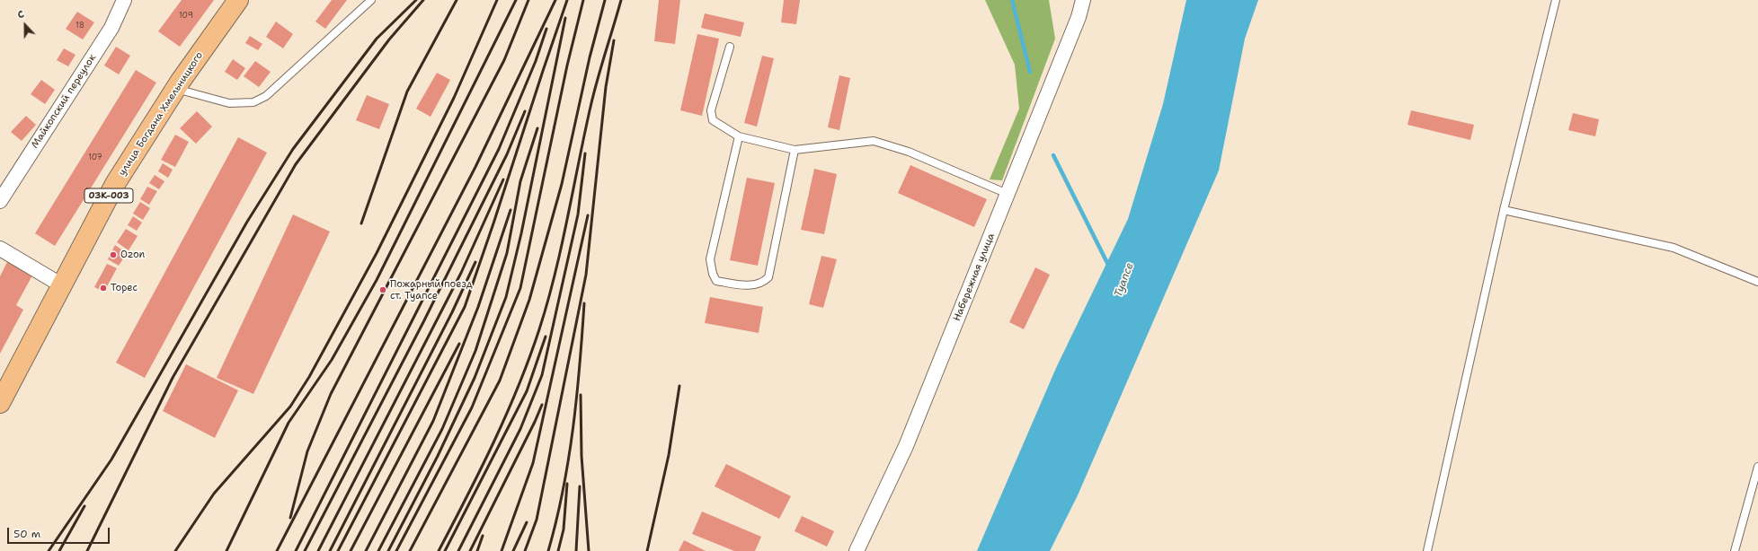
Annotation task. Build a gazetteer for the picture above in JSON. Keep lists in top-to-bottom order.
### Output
{
  "streets": {
    "main road": ["улица Богдана Хмельницкого", "03К-003"],
    "street": ["Майкопский переулок", "Набережная улица"]
  },
  "water": ["Туапсе"],
  "places": ["Ozon", "Торес", "Пожарный поезд ст. Туапсе"],
  "house_numbers": ["109", "18", "107"],
  "scale_bar": "50 m",
  "north": "top"
}
